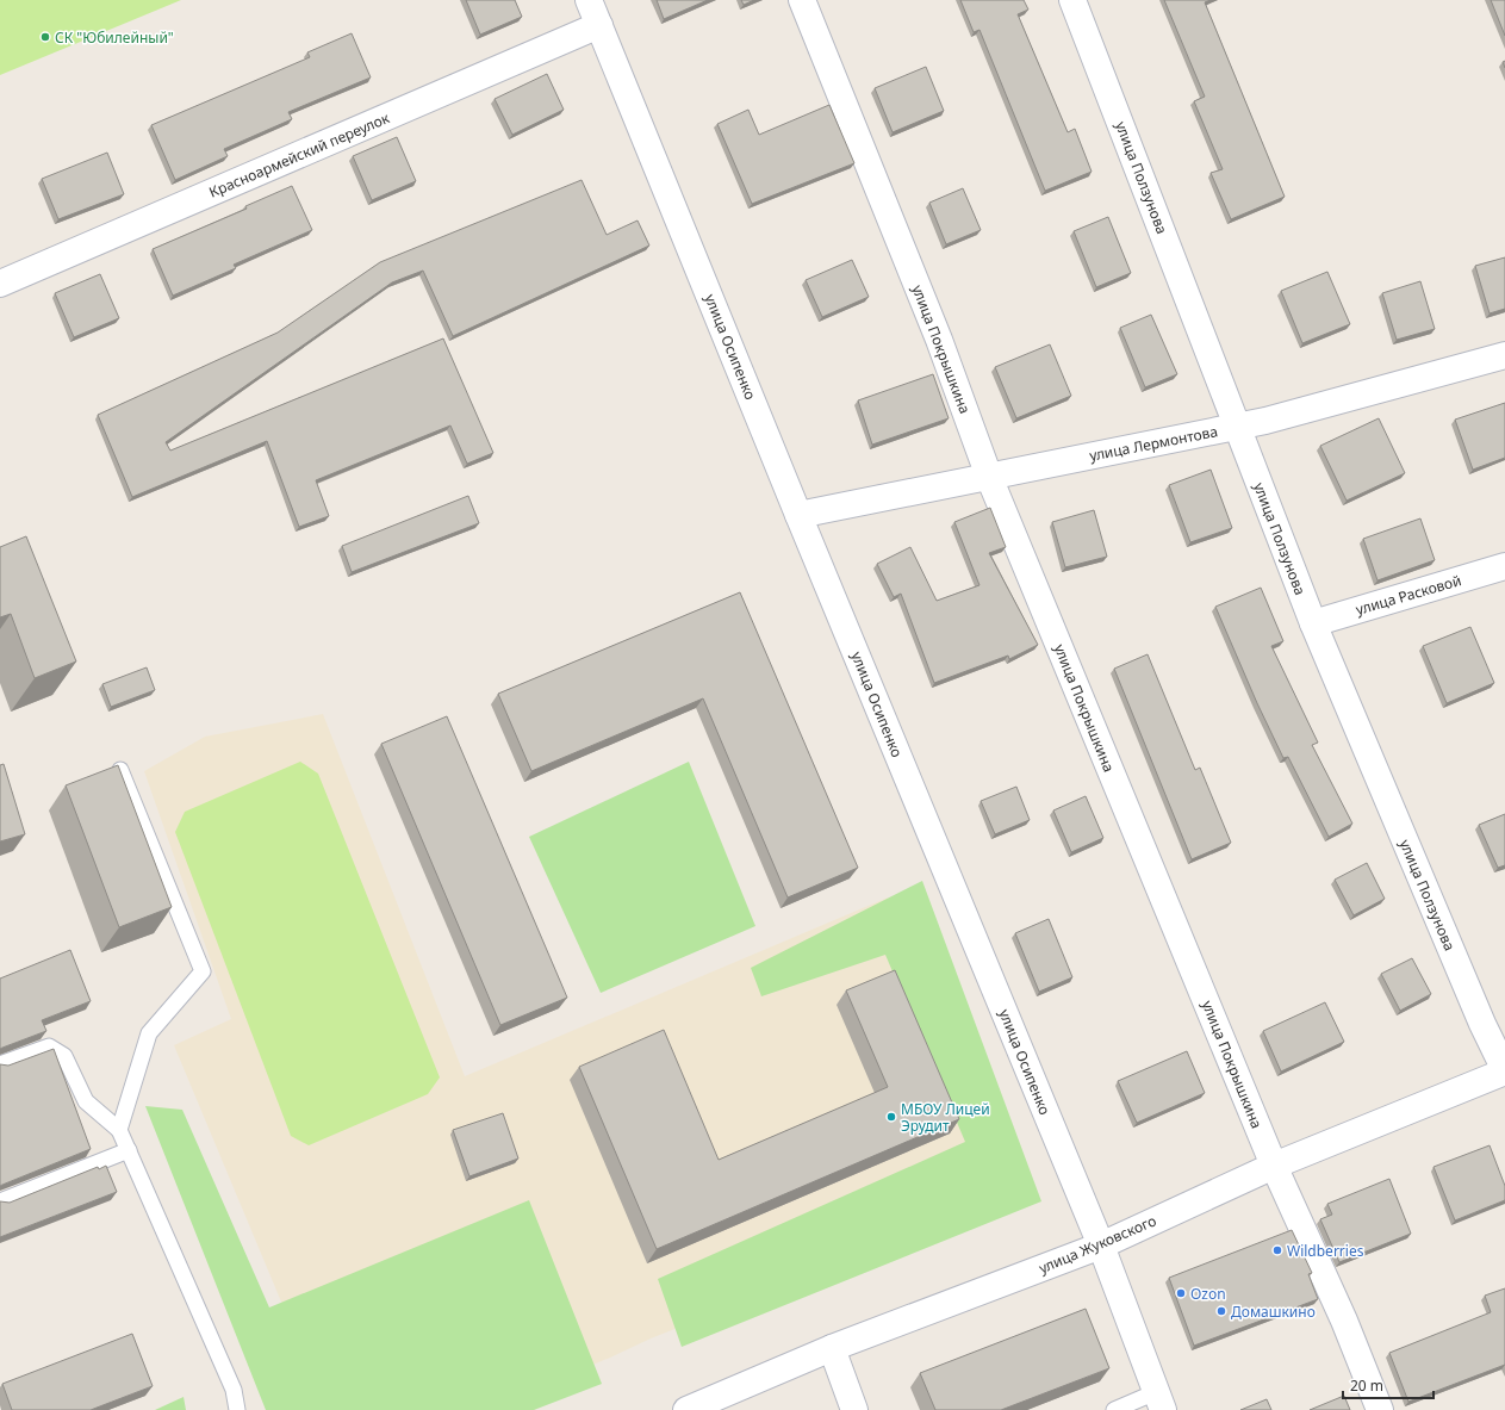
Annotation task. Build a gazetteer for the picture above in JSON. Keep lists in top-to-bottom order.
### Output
{
  "streets": {
    "street": [
      "Красноармейский переулок",
      "улица Ползунова",
      "улица Осипенко",
      "улица Покрышкина",
      "улица Лермонтова",
      "улица Расковой",
      "улица Жуковского"
    ]
  },
  "crossings": [
    ["Красноармейский переулок", "улица Осипенко"],
    ["улица Ползунова", "улица Лермонтова"],
    ["улица Ползунова", "улица Расковой"],
    ["улица Ползунова", "улица Жуковского"],
    ["улица Осипенко", "улица Лермонтова"],
    ["улица Осипенко", "улица Жуковского"],
    ["улица Покрышкина", "улица Лермонтова"],
    ["улица Покрышкина", "улица Жуковского"]
  ],
  "places": [
    "СК \"Юбилейный\"",
    "МБОУ Лицей Эрудит",
    "Wildberries",
    "Ozon",
    "Домашкино"
  ],
  "scale_bar": "20 m"
}
